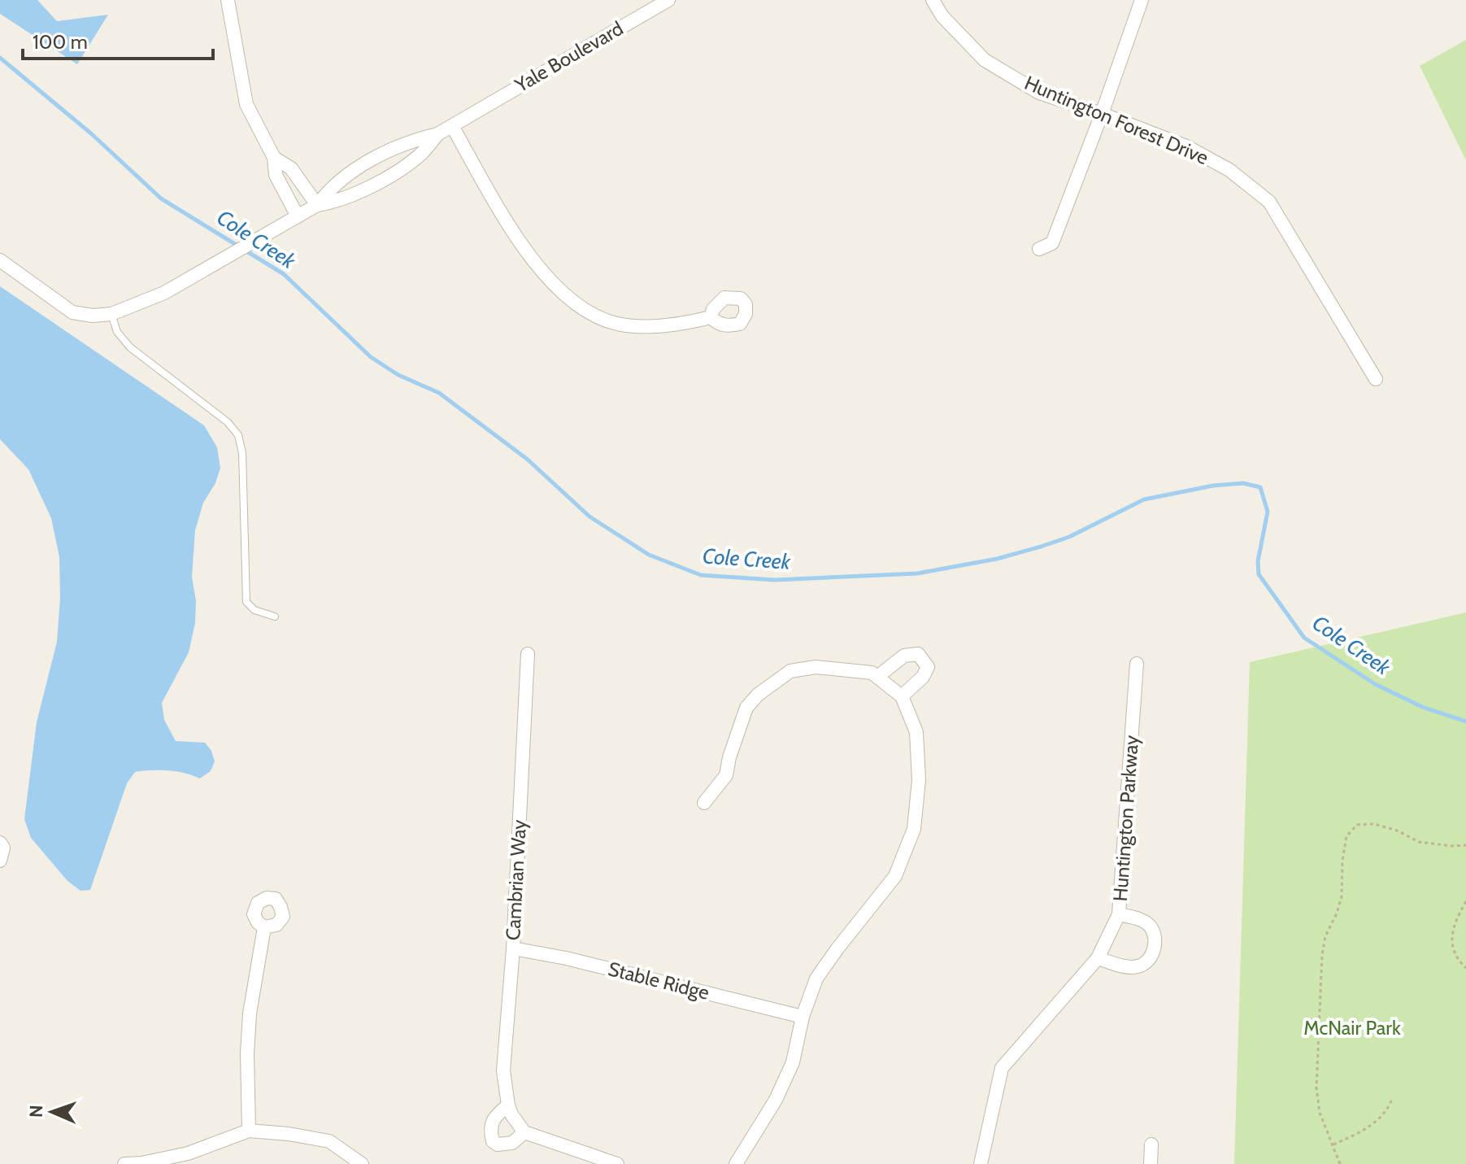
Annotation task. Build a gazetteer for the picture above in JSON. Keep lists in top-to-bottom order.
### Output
{
  "streets": {
    "street": [
      "Yale Boulevard",
      "Huntington Forest Drive",
      "Huntington Parkway",
      "Cambrian Way",
      "Stable Ridge"
    ]
  },
  "crossings": [
    ["Cambrian Way", "Stable Ridge"]
  ],
  "water": ["Cole Creek"],
  "parks": ["McNair Park"],
  "scale_bar": "100 m",
  "north": "left"
}
